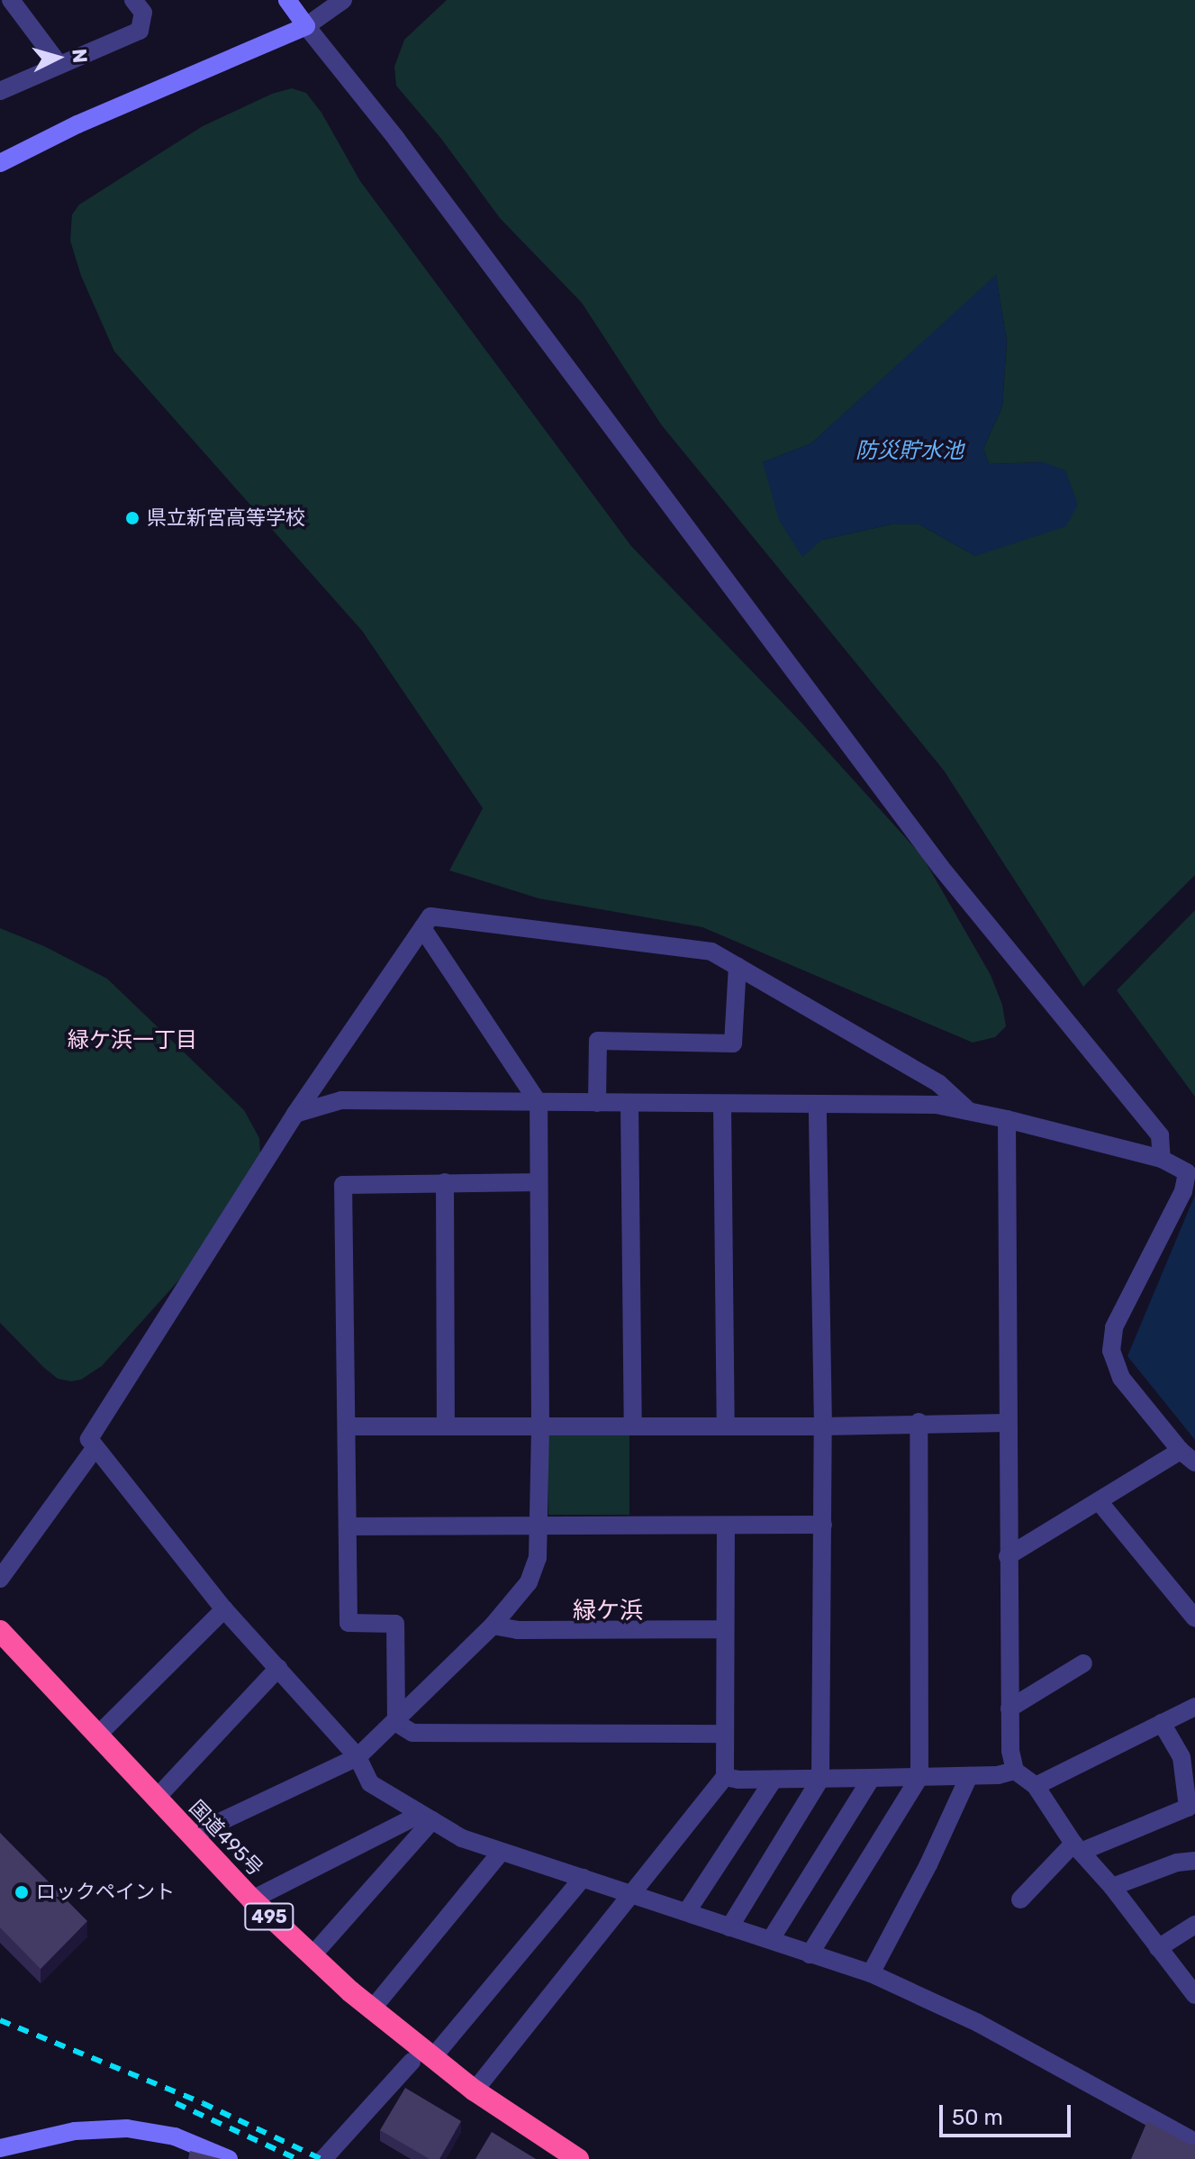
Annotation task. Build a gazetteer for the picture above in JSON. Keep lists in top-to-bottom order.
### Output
{
  "streets": {
    "highway": ["国道495号", "495"]
  },
  "districts": ["緑ケ浜一丁目", "緑ケ浜"],
  "water": ["防災貯水池"],
  "places": ["県立新宮高等学校", "ロックペイント"],
  "scale_bar": "50 m",
  "north": "right"
}
